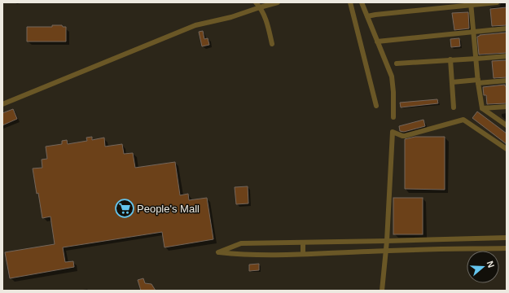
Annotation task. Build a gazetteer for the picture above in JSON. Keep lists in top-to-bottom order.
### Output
{
  "places": {
    "supermarket": ["People's Mall"]
  },
  "north": "right"
}
